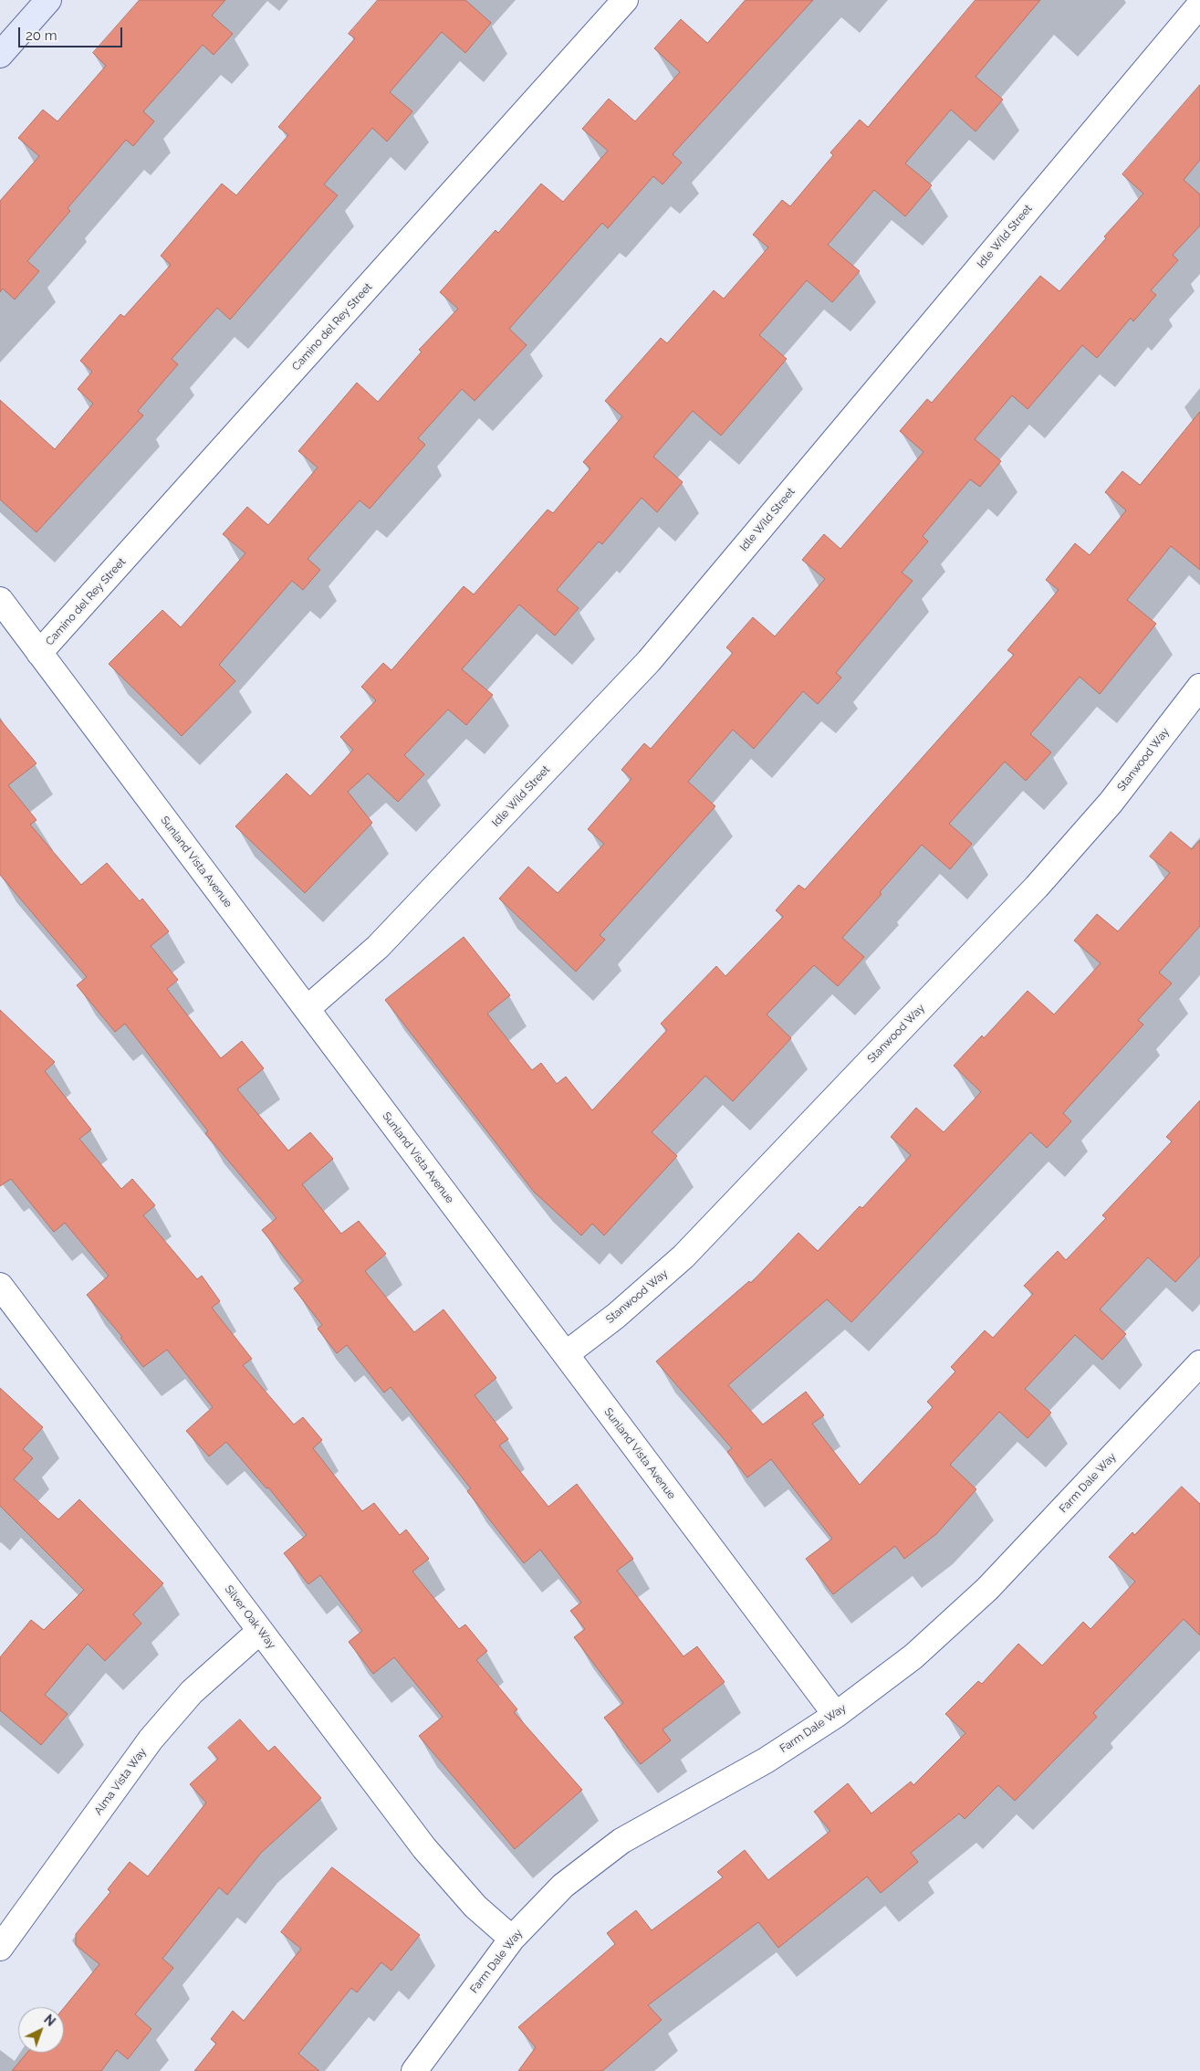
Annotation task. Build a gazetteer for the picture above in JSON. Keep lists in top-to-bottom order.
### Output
{
  "streets": {
    "street": [
      "Idle Wild Street",
      "Camino del Rey Street",
      "Stanwood Way",
      "Sunland Vista Avenue",
      "Farm Dale Way",
      "Silver Oak Way",
      "Alma Vista Way"
    ]
  },
  "crossings": [
    ["Idle Wild Street", "Sunland Vista Avenue"],
    ["Camino del Rey Street", "Sunland Vista Avenue"],
    ["Stanwood Way", "Sunland Vista Avenue"],
    ["Sunland Vista Avenue", "Farm Dale Way"],
    ["Farm Dale Way", "Silver Oak Way"],
    ["Silver Oak Way", "Alma Vista Way"]
  ],
  "scale_bar": "20 m",
  "north": "top right"
}
